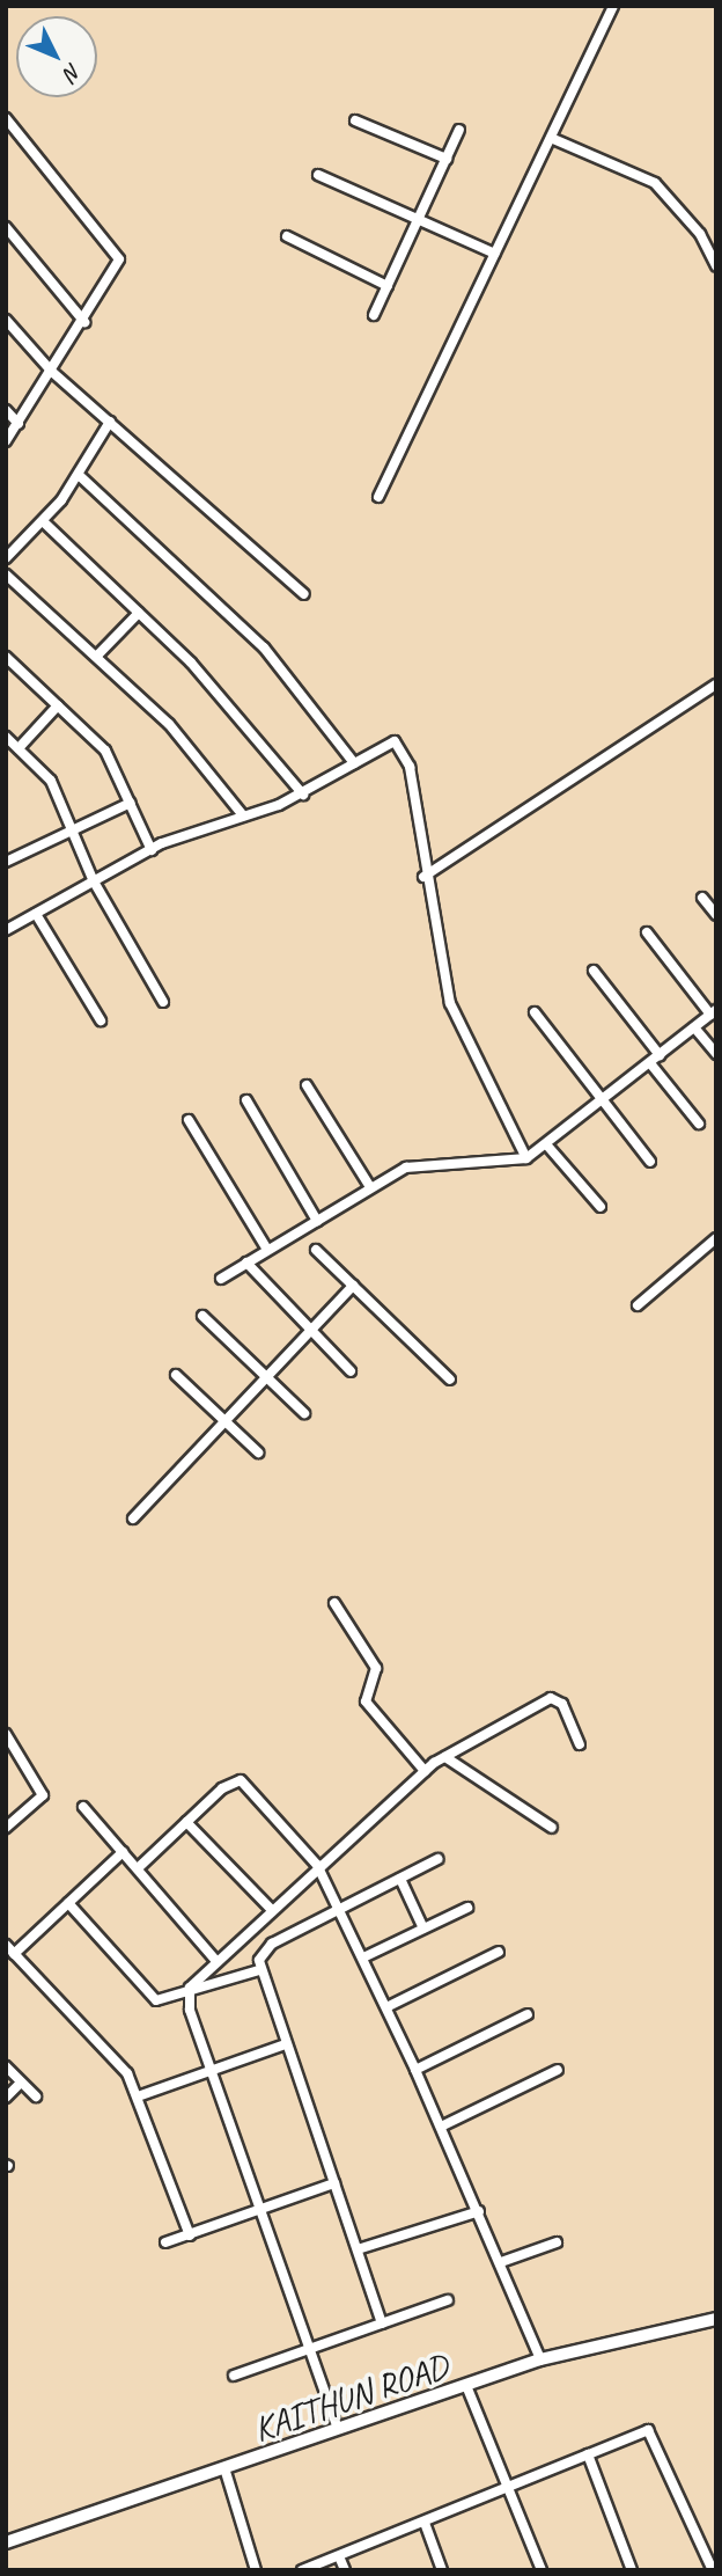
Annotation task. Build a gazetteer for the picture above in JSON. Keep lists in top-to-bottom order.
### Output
{
  "streets": {
    "street": ["KAITHUN ROAD"]
  },
  "north": "bottom right"
}
